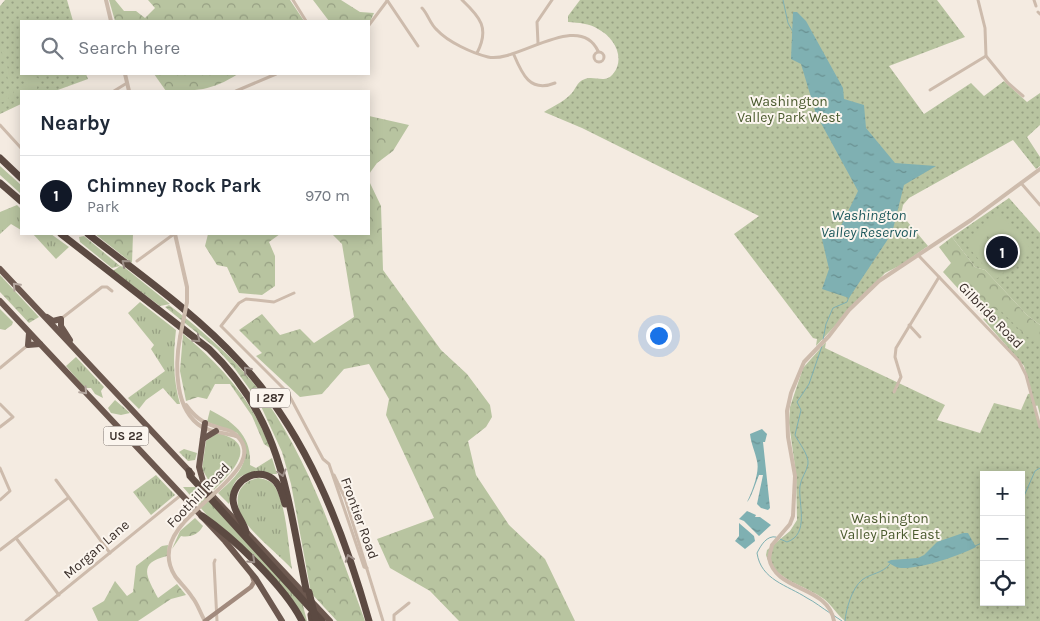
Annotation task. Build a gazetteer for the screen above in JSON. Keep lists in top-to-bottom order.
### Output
{
  "streets": {
    "highway": ["I 287", "US 22"],
    "street": [
      "Gilbride Road",
      "Foothill Road",
      "Frontier Road",
      "Morgan Lane"
    ]
  },
  "crossings": [
    ["US 22", "Morgan Lane"]
  ],
  "water": ["Washington Valley Reservoir"],
  "parks": ["Washington Valley Park West", "Washington Valley Park East"],
  "page": {
    "search": "Search here",
    "heading": "Nearby",
    "list": [
      {
        "mark": "1",
        "name": "Chimney Rock Park",
        "note": "Park",
        "value": "970 m"
      }
    ],
    "pins": "1",
    "map_buttons": ["+", "−"]
  }
}
